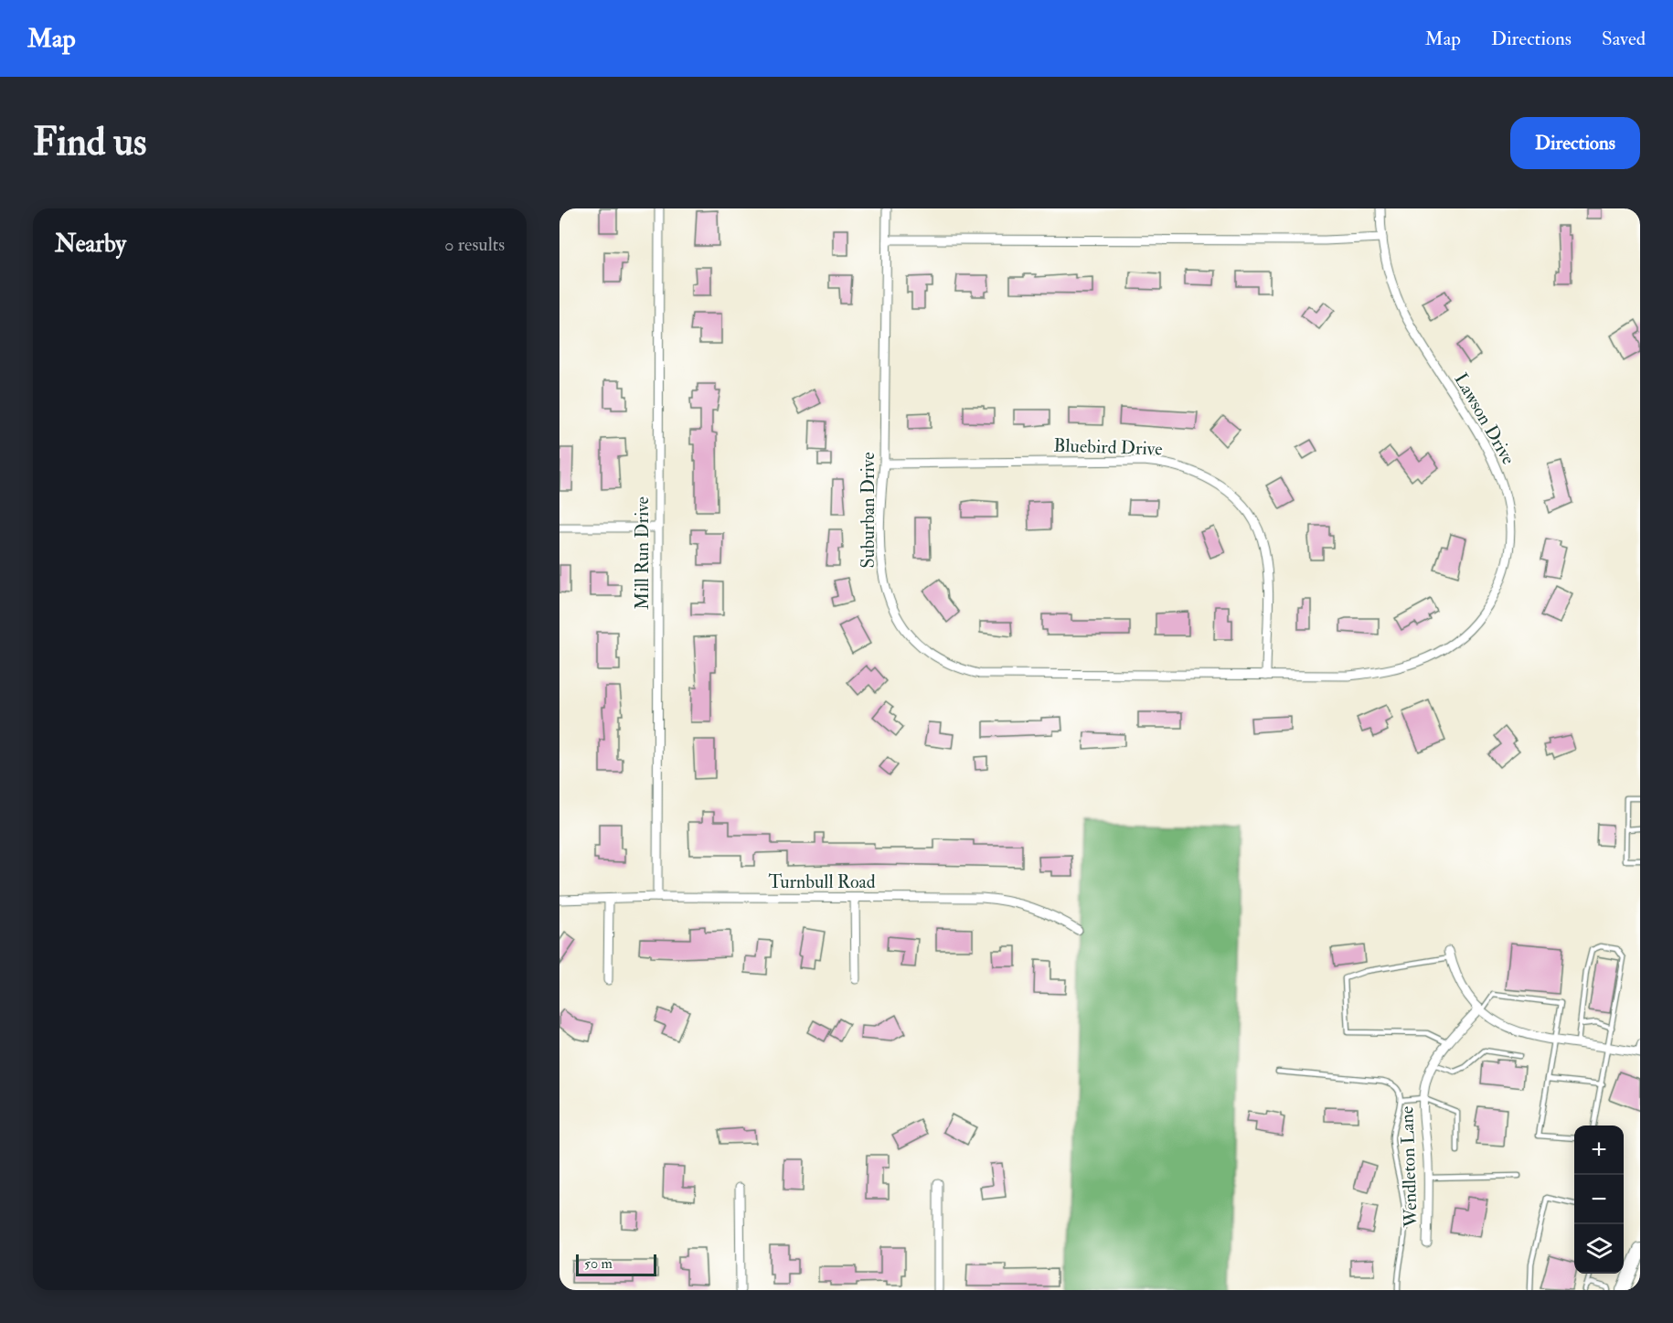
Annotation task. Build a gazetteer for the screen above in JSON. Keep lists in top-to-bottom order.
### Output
{
  "streets": {
    "street": [
      "Lawson Drive",
      "Bluebird Drive",
      "Suburban Drive",
      "Mill Run Drive",
      "Turnbull Road",
      "Wendleton Lane"
    ]
  },
  "crossings": [
    ["Lawson Drive", "Bluebird Drive"],
    ["Lawson Drive", "Suburban Drive"],
    ["Bluebird Drive", "Suburban Drive"],
    ["Mill Run Drive", "Turnbull Road"]
  ],
  "scale_bar": "50 m",
  "page": {
    "header": "Map",
    "nav": ["Map", "Directions", "Saved"],
    "buttons": "Directions",
    "title": "Find us",
    "heading": ["Nearby", "0 results"],
    "map_buttons": ["+", "−"],
    "scale": "50 m"
  }
}
